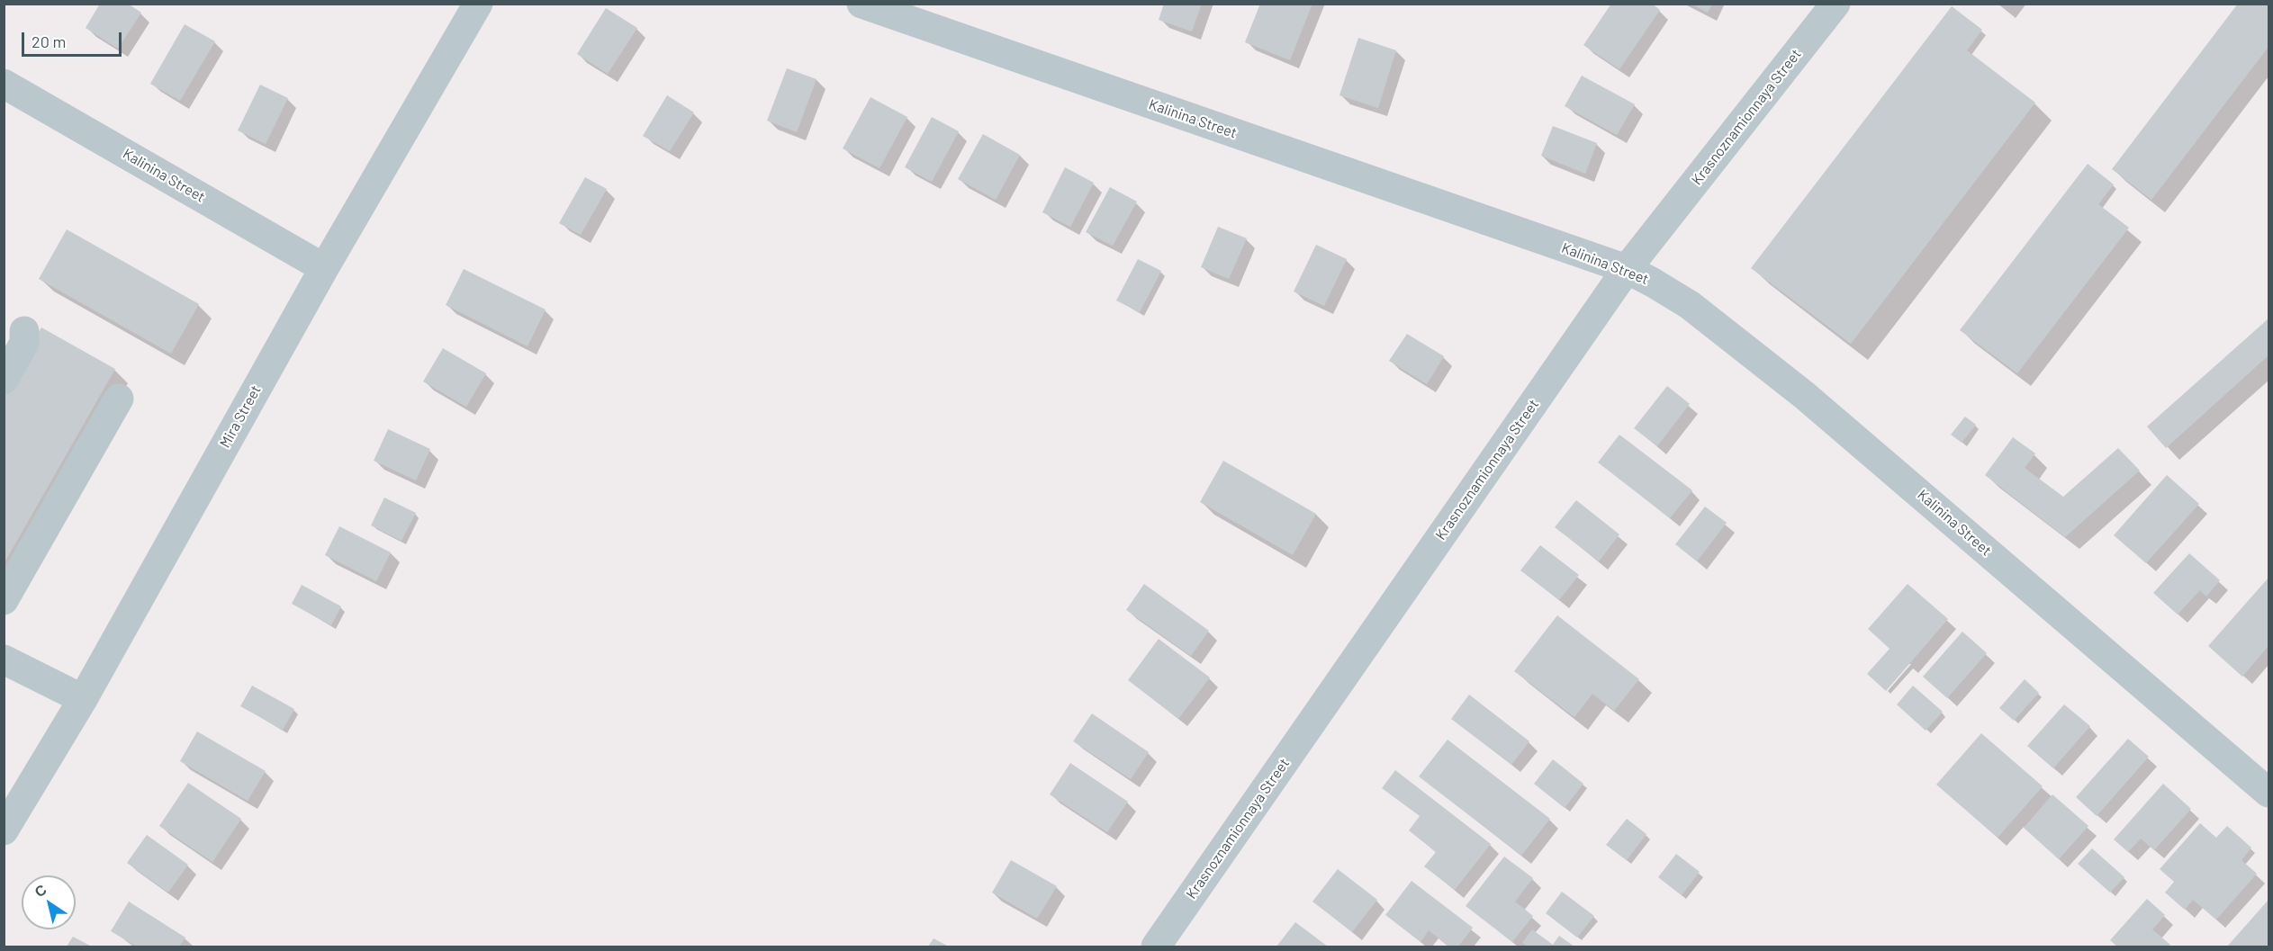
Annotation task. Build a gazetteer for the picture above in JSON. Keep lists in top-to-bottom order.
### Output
{
  "streets": {
    "street": ["Krasnoznamionnaya Street", "Kalinina Street", "Mira Street"]
  },
  "crossings": [
    ["Krasnoznamionnaya Street", "Kalinina Street"],
    ["Kalinina Street", "Mira Street"]
  ],
  "scale_bar": "20 m",
  "north": "top left"
}
